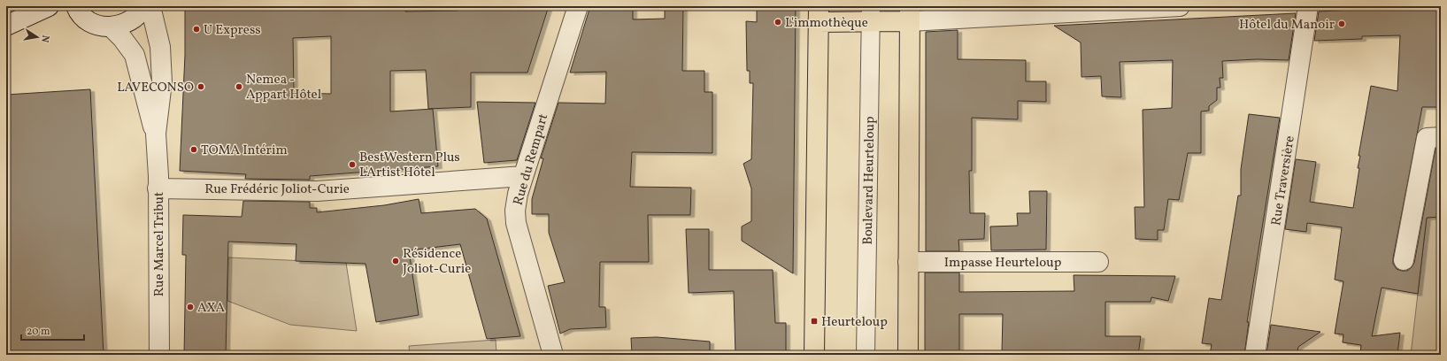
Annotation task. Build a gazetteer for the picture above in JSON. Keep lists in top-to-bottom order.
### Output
{
  "streets": {
    "street": [
      "Rue du Rempart",
      "Boulevard Heurteloup",
      "Rue Traversière",
      "Rue Frédéric Joliot-Curie",
      "Rue Marcel Tribut",
      "Impasse Heurteloup"
    ]
  },
  "crossings": [
    ["Rue du Rempart", "Rue Frédéric Joliot-Curie"],
    ["Rue Frédéric Joliot-Curie", "Rue Marcel Tribut"]
  ],
  "places": {
    "other": [
      "L'immothèque",
      "Hôtel du Manoir",
      "U Express",
      "LAVECONSO",
      "Nemea - Appart Hôtel",
      "TOMA Intérim",
      "BestWestern Plus L'Artist Hôtel",
      "Résidence Joliot-Curie",
      "AXA"
    ],
    "transit": ["Heurteloup"]
  },
  "scale_bar": "20 m",
  "north": "right"
}
